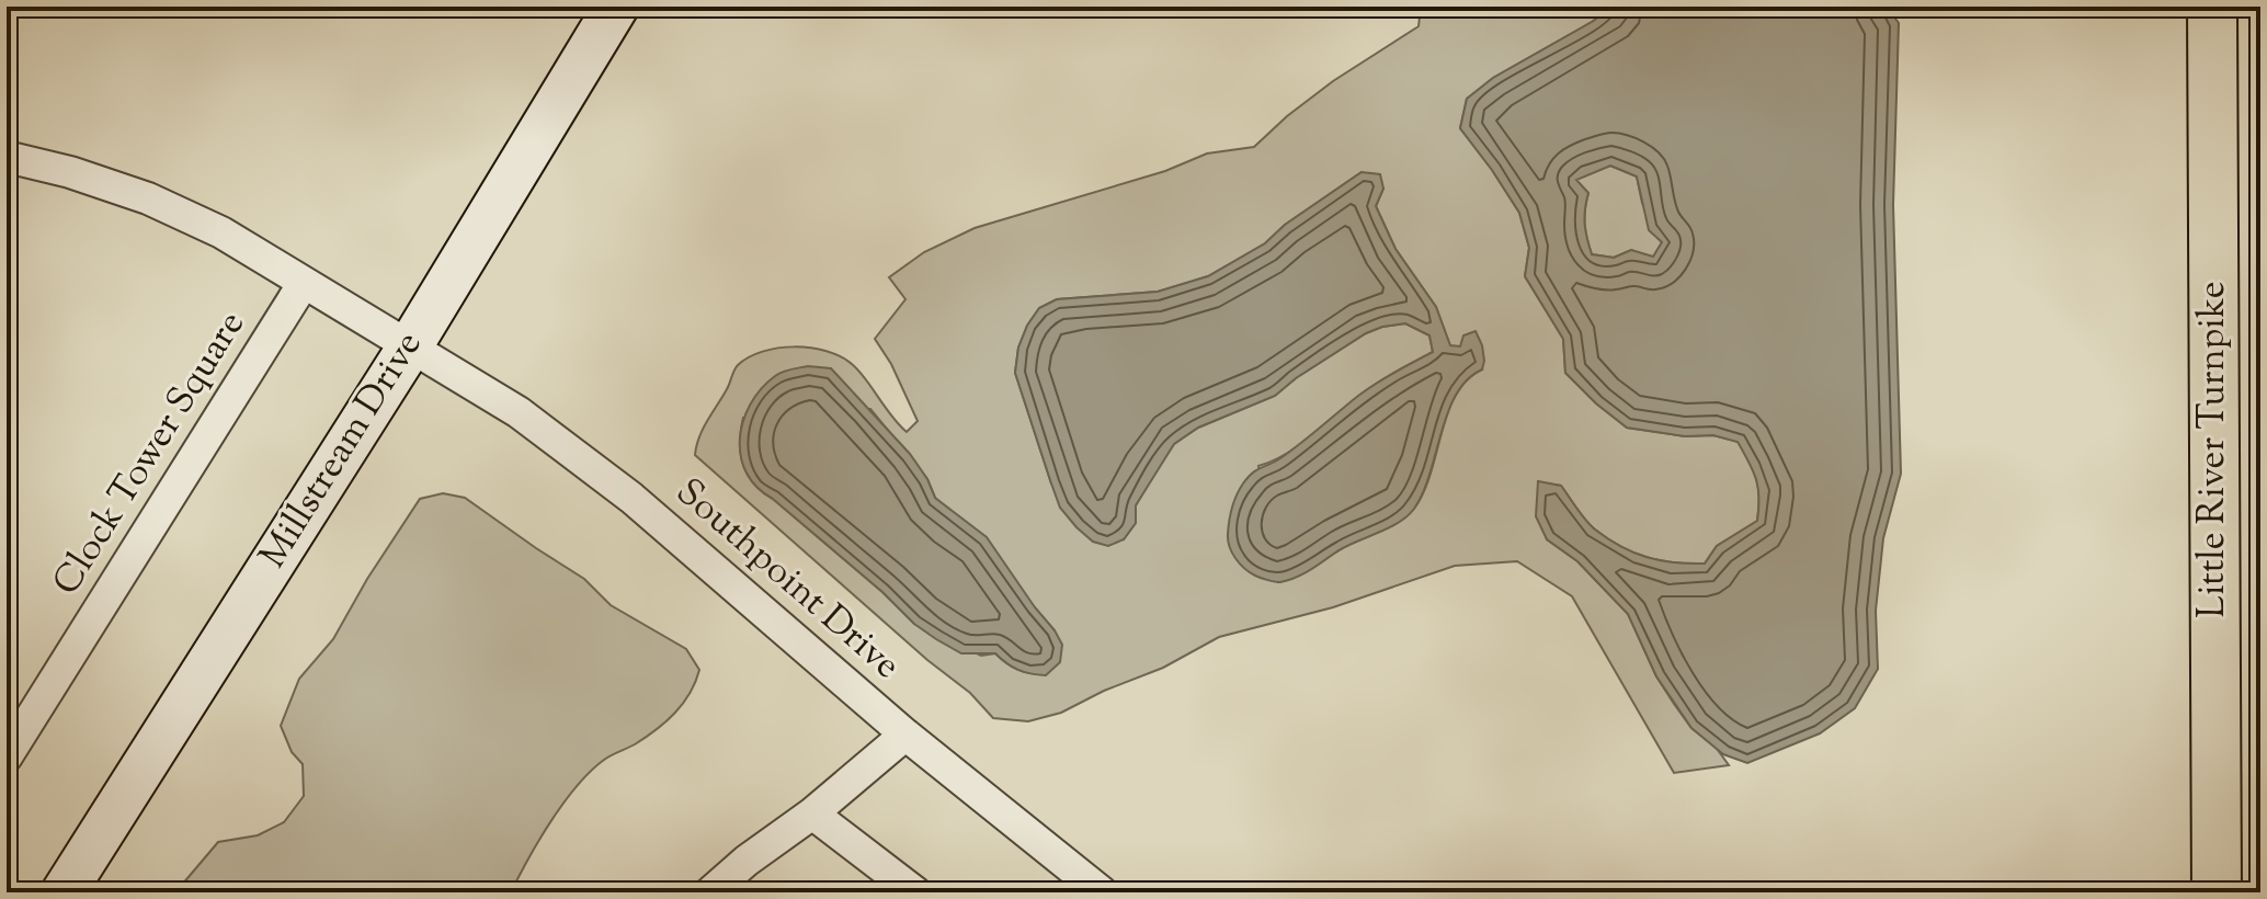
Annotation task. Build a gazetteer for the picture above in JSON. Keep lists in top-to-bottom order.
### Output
{
  "streets": {
    "highway": ["Little River Turnpike"],
    "street": ["Millstream Drive", "Clock Tower Square", "Southpoint Drive"]
  },
  "crossings": [
    ["Millstream Drive", "Southpoint Drive"],
    ["Clock Tower Square", "Southpoint Drive"]
  ]
}
